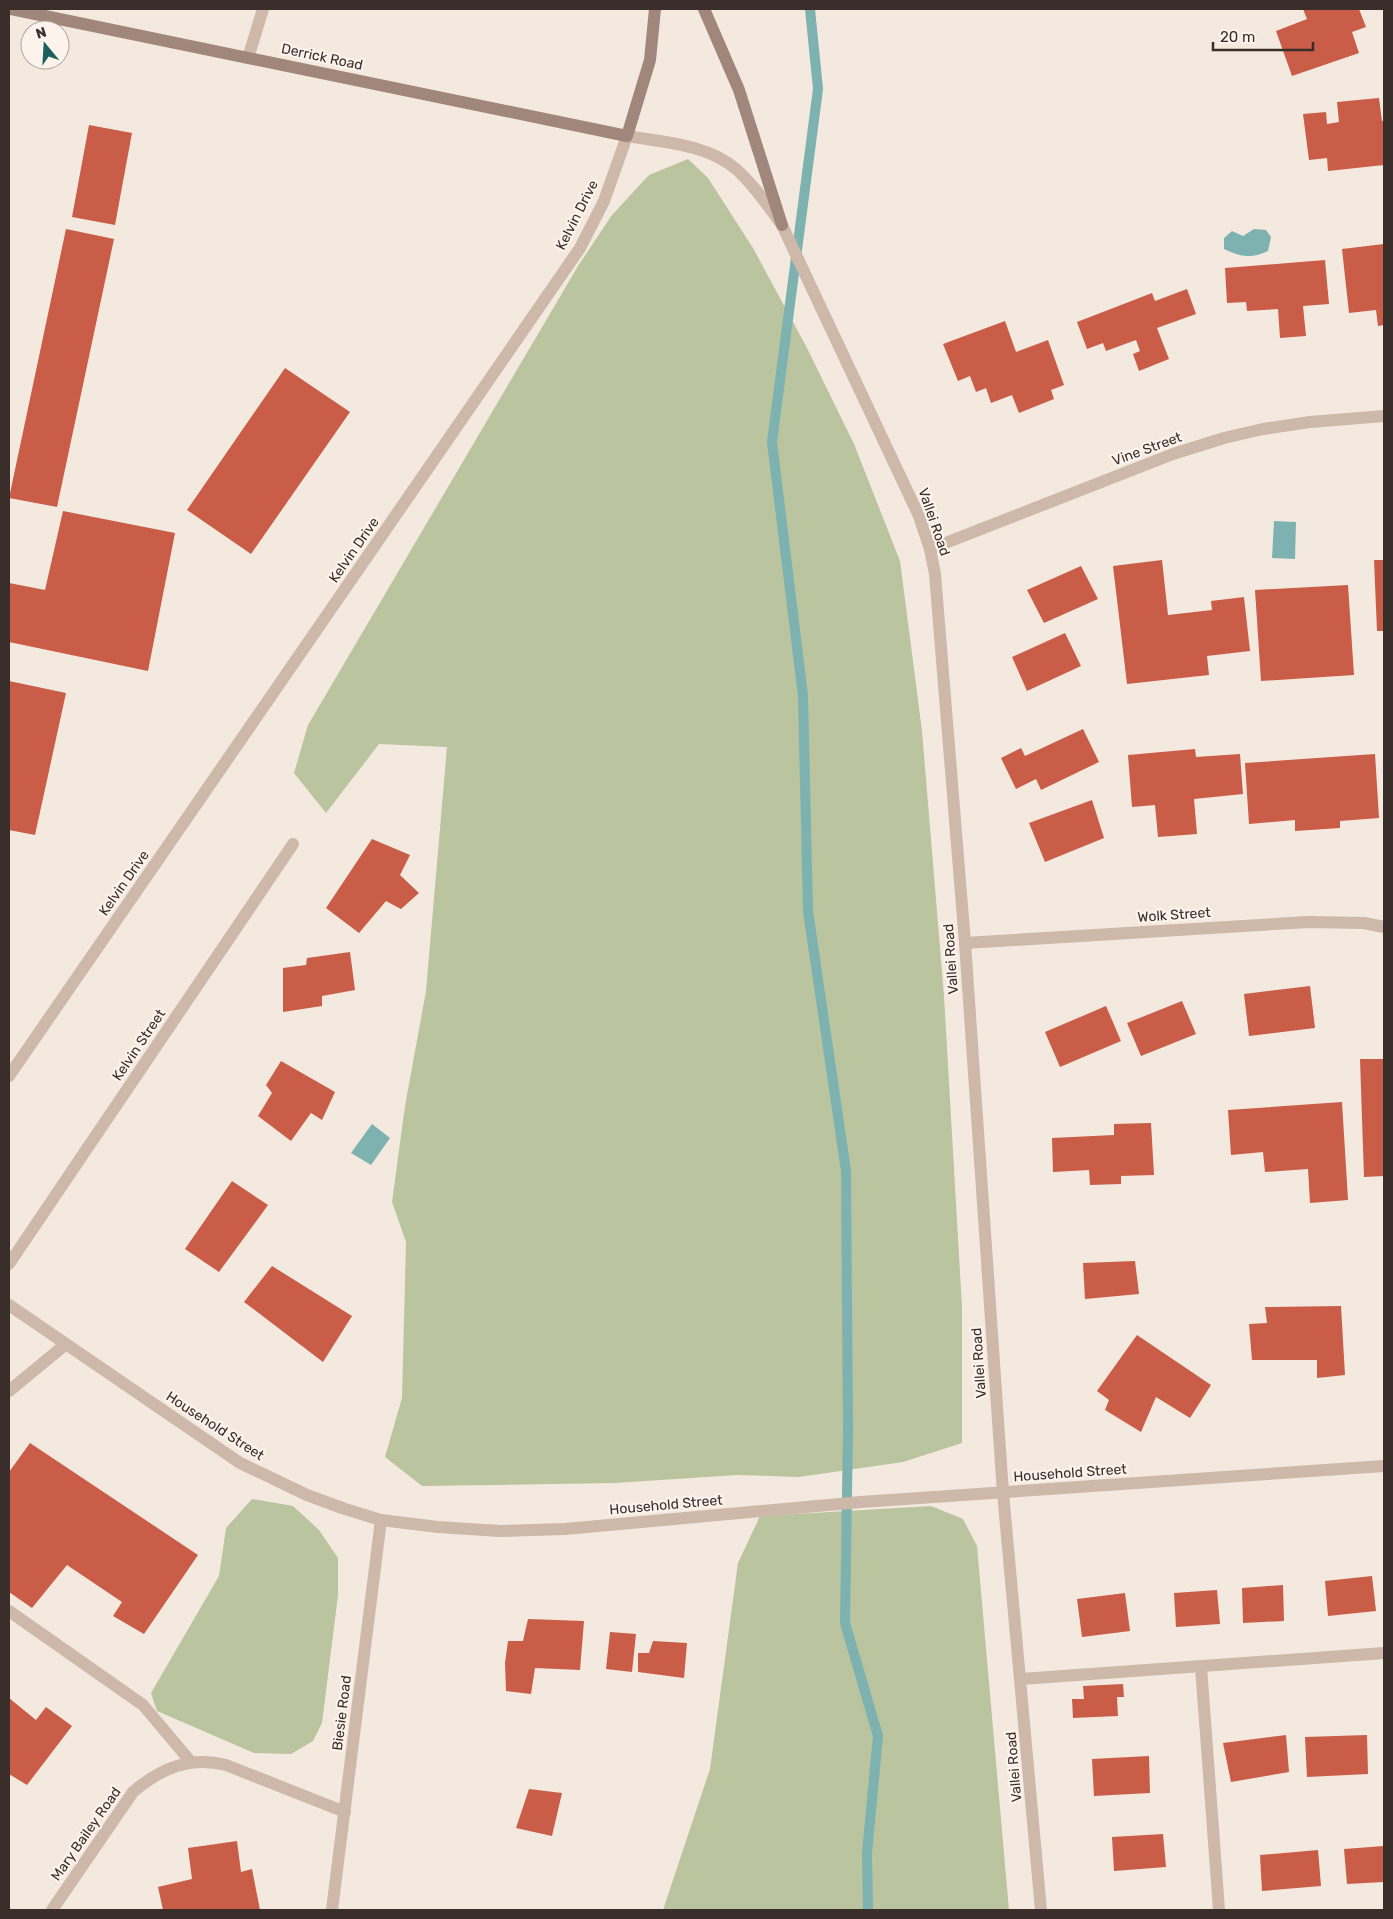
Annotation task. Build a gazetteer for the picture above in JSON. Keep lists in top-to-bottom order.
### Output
{
  "streets": {
    "street": [
      "Derrick Road",
      "Kelvin Drive",
      "Vine Street",
      "Vallei Road",
      "Wolk Street",
      "Kelvin Street",
      "Household Street",
      "Biesie Road",
      "Mary Bailey Road"
    ]
  },
  "crossings": [
    ["Derrick Road", "Kelvin Drive"],
    ["Derrick Road", "Vallei Road"],
    ["Kelvin Drive", "Vallei Road"],
    ["Vine Street", "Vallei Road"],
    ["Vallei Road", "Wolk Street"],
    ["Vallei Road", "Household Street"],
    ["Household Street", "Biesie Road"],
    ["Biesie Road", "Mary Bailey Road"]
  ],
  "scale_bar": "20 m",
  "north": "top"
}
